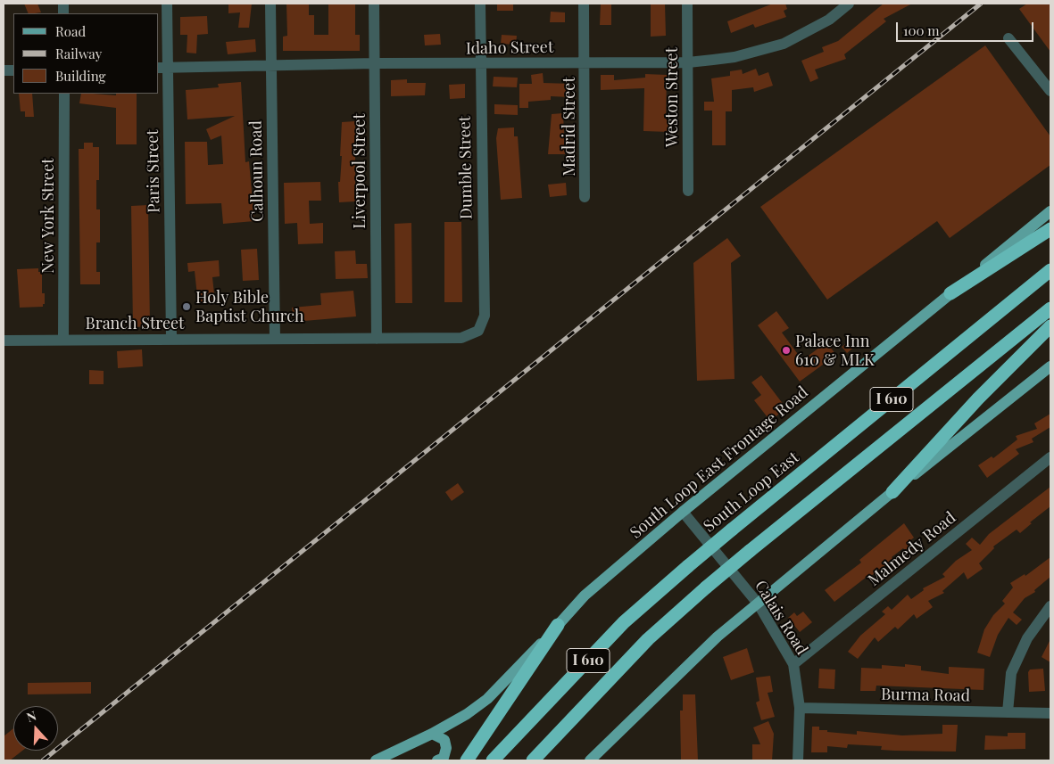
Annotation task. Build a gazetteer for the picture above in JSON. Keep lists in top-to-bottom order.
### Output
{
  "streets": {
    "highway": ["I 610", "South Loop East"],
    "main road": ["South Loop East Frontage Road"],
    "street": [
      "Idaho Street",
      "Weston Street",
      "Madrid Street",
      "Dumble Street",
      "Paris Street",
      "Calhoun Road",
      "Liverpool Street",
      "New York Street",
      "Branch Street",
      "Malmedy Road",
      "Calais Road",
      "Burma Road"
    ]
  },
  "crossings": [
    ["Idaho Street", "Weston Street"],
    ["Idaho Street", "Madrid Street"],
    ["Idaho Street", "Dumble Street"],
    ["Idaho Street", "Paris Street"],
    ["Idaho Street", "Calhoun Road"],
    ["Idaho Street", "Liverpool Street"],
    ["Dumble Street", "Branch Street"],
    ["Paris Street", "Branch Street"],
    ["Calhoun Road", "Branch Street"],
    ["Liverpool Street", "Branch Street"],
    ["New York Street", "Branch Street"],
    ["South Loop East Frontage Road", "Calais Road"],
    ["Malmedy Road", "Calais Road"],
    ["Calais Road", "Burma Road"]
  ],
  "places": ["Holy Bible Baptist Church", "Palace Inn 610 & MLK"],
  "legend": ["Road", "Railway", "Building"],
  "scale_bar": "100 m",
  "north": "top"
}
